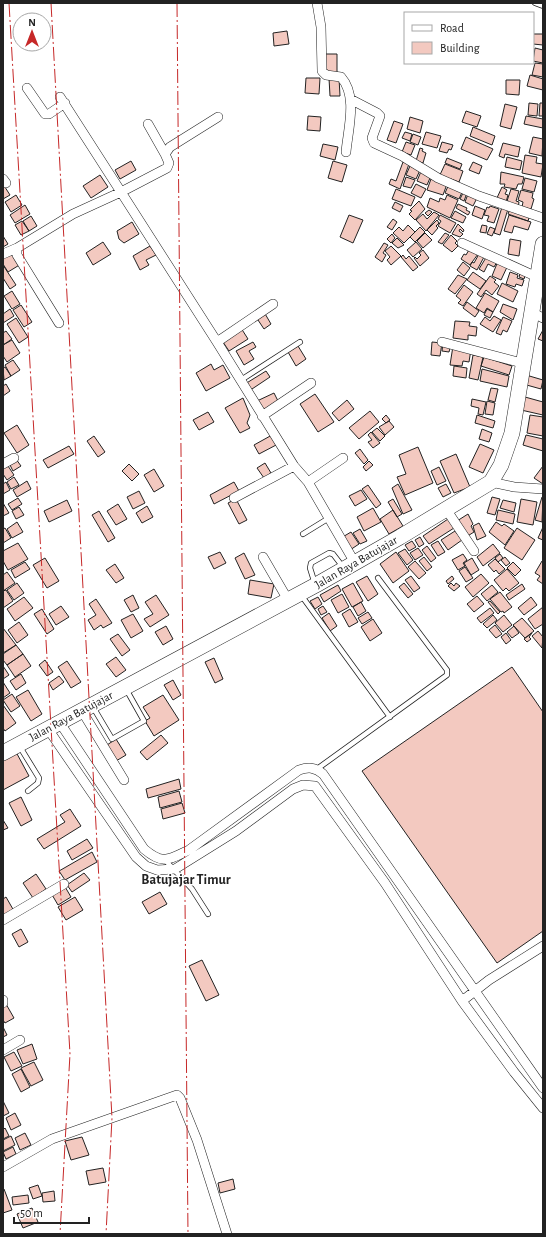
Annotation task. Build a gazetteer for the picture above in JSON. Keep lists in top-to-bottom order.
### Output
{
  "streets": {
    "highway": ["Jalan Raya Batujajar"]
  },
  "districts": ["Batujajar Timur"],
  "legend": ["Road", "Building"],
  "scale_bar": "50 m",
  "north": "top"
}
